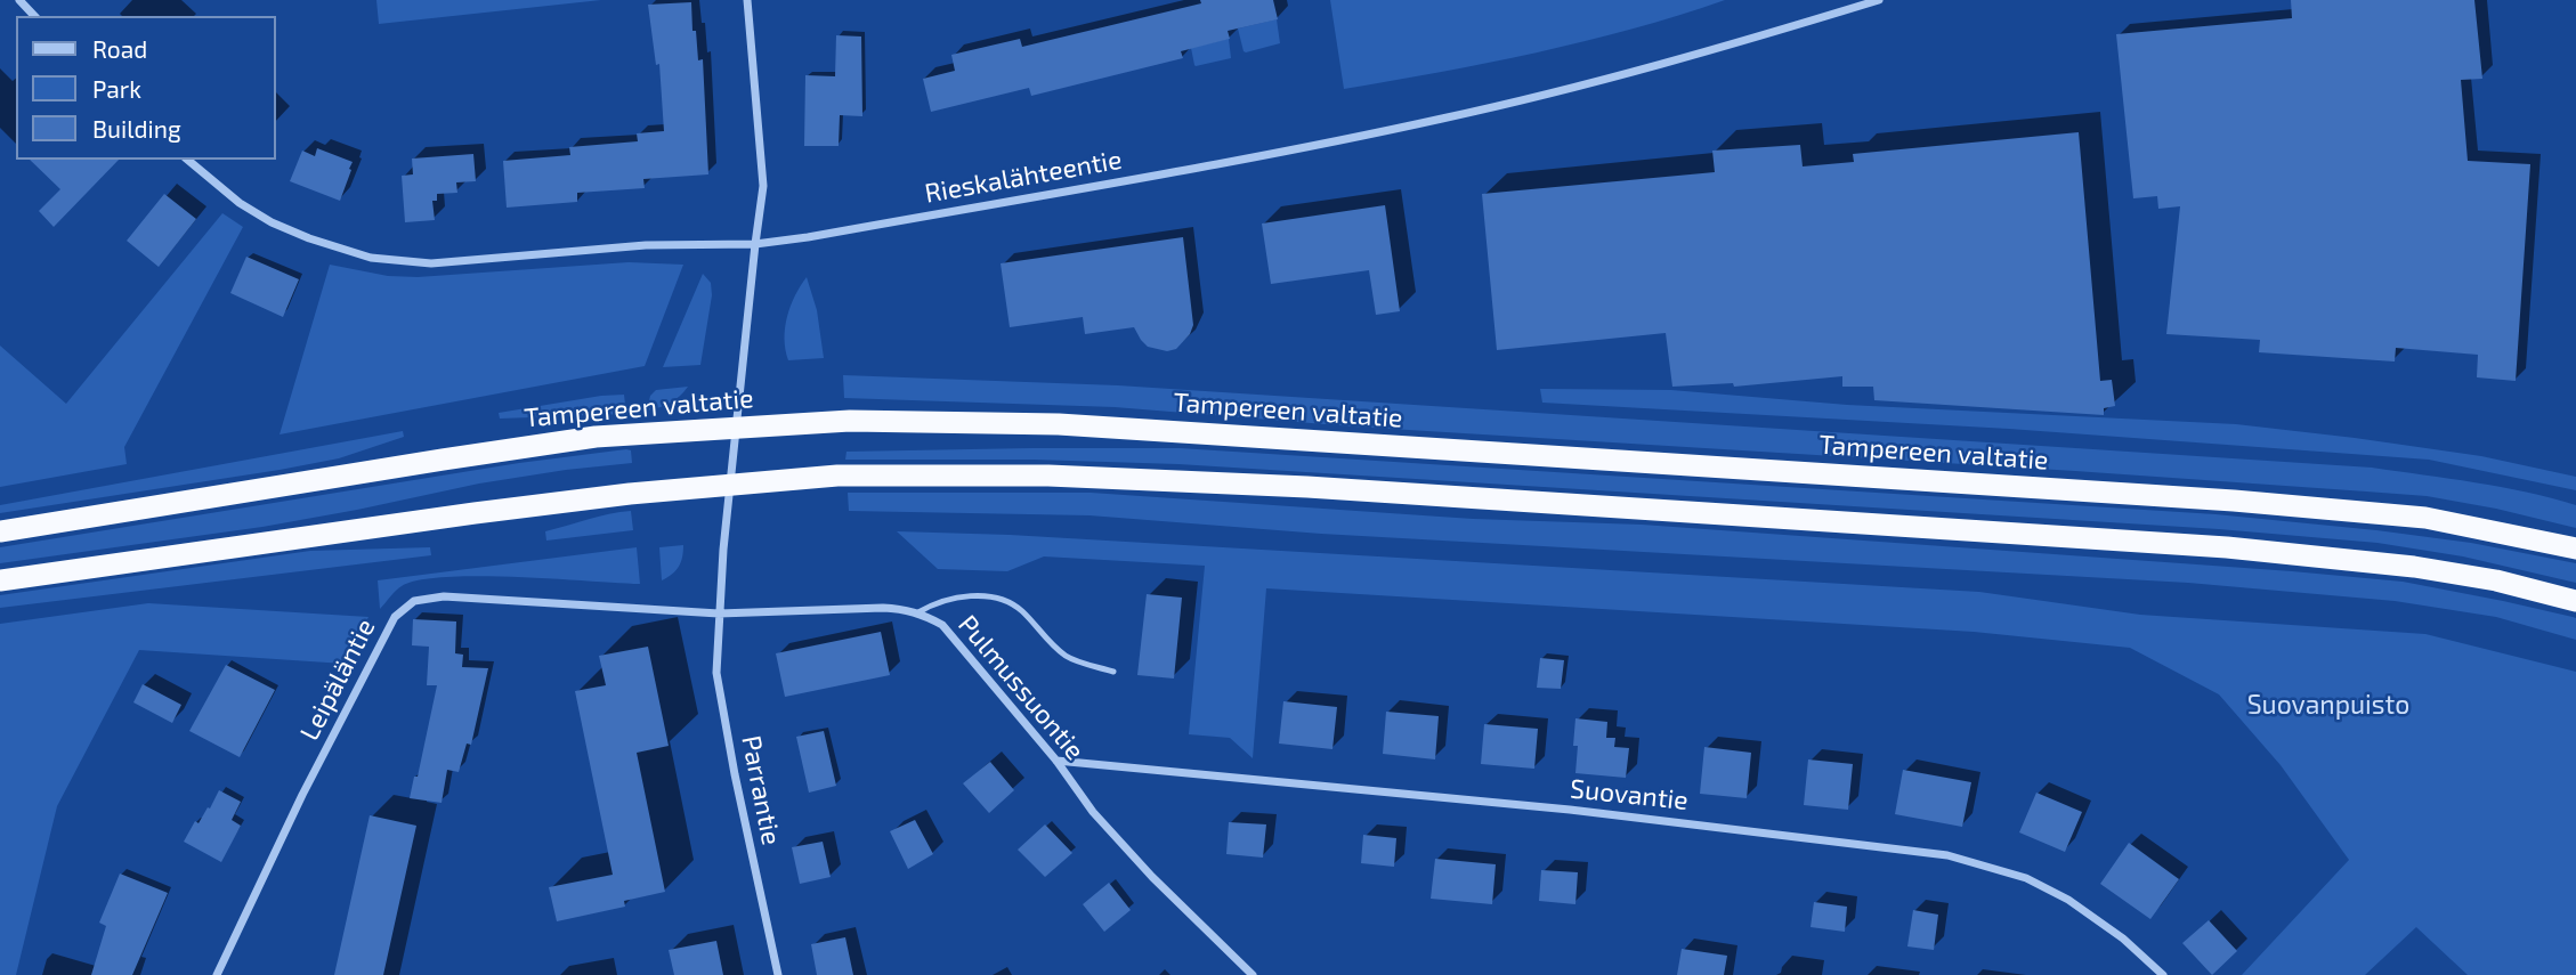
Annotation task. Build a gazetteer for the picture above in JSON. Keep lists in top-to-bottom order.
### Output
{
  "streets": {
    "highway": ["Tampereen valtatie"],
    "street": [
      "Rieskalähteentie",
      "Leipäläntie",
      "Pulmussuontie",
      "Parrantie",
      "Suovantie"
    ]
  },
  "crossings": [
    ["Leipäläntie", "Pulmussuontie"],
    ["Leipäläntie", "Parrantie"],
    ["Pulmussuontie", "Parrantie"],
    ["Pulmussuontie", "Suovantie"]
  ],
  "parks": ["Suovanpuisto"],
  "legend": ["Road", "Park", "Building"]
}
